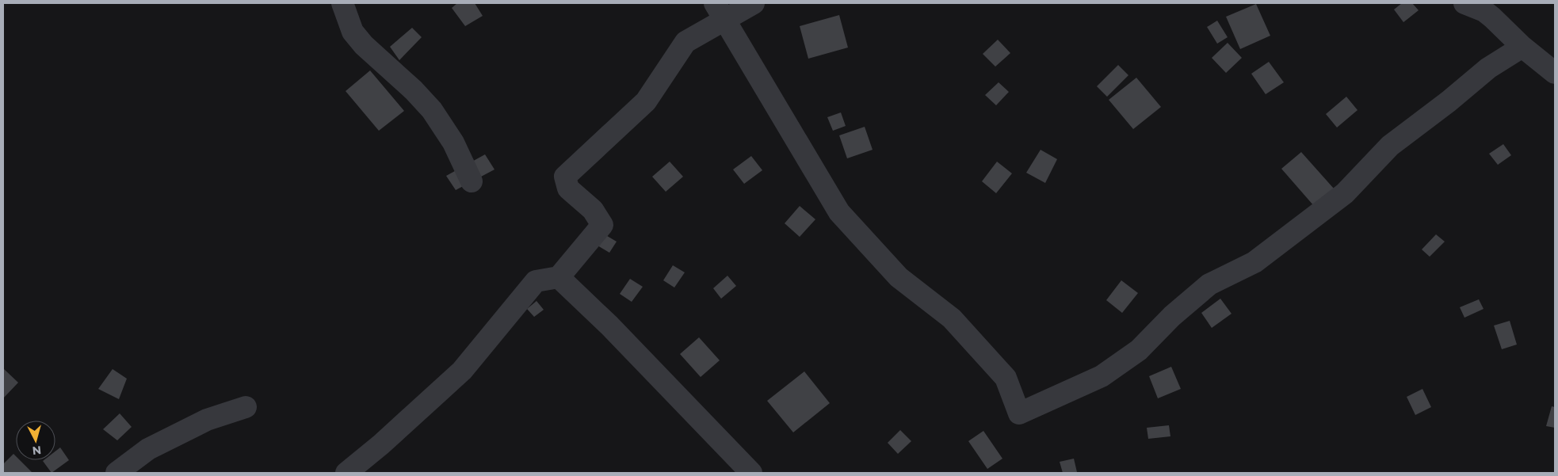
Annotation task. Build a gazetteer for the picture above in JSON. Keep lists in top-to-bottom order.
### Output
{
  "north": "bottom"
}
